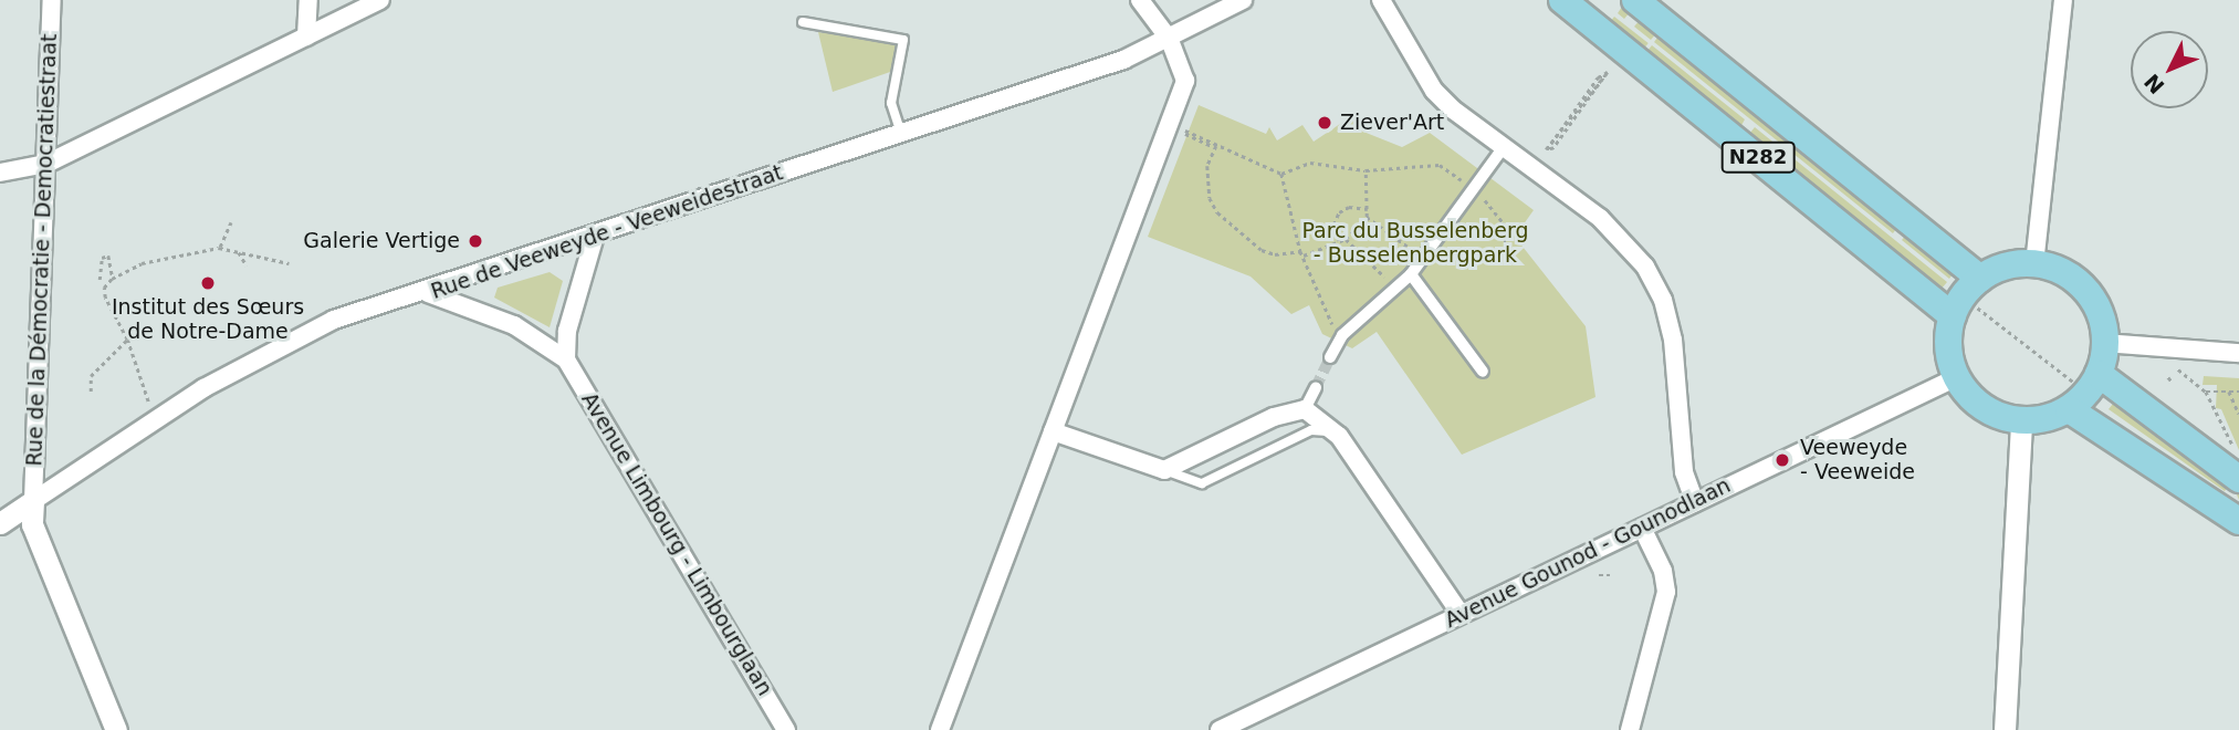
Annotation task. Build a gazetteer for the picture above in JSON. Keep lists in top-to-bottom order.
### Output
{
  "streets": {
    "main road": ["N282"],
    "street": [
      "Rue de Veeweyde - Veeweidestraat",
      "Rue de la Démocratie - Democratiestraat",
      "Avenue Limbourg - Limbourglaan",
      "Avenue Gounod - Gounodlaan"
    ]
  },
  "crossings": [
    ["N282", "Avenue Gounod - Gounodlaan"],
    ["Rue de Veeweyde - Veeweidestraat", "Rue de la Démocratie - Democratiestraat"],
    ["Rue de Veeweyde - Veeweidestraat", "Avenue Limbourg - Limbourglaan"]
  ],
  "parks": ["Parc du Busselenberg - Busselenbergpark"],
  "places": [
    "Ziever'Art",
    "Galerie Vertige",
    "Institut des Sœurs de Notre-Dame",
    "Veeweyde - Veeweide"
  ],
  "north": "bottom left"
}
